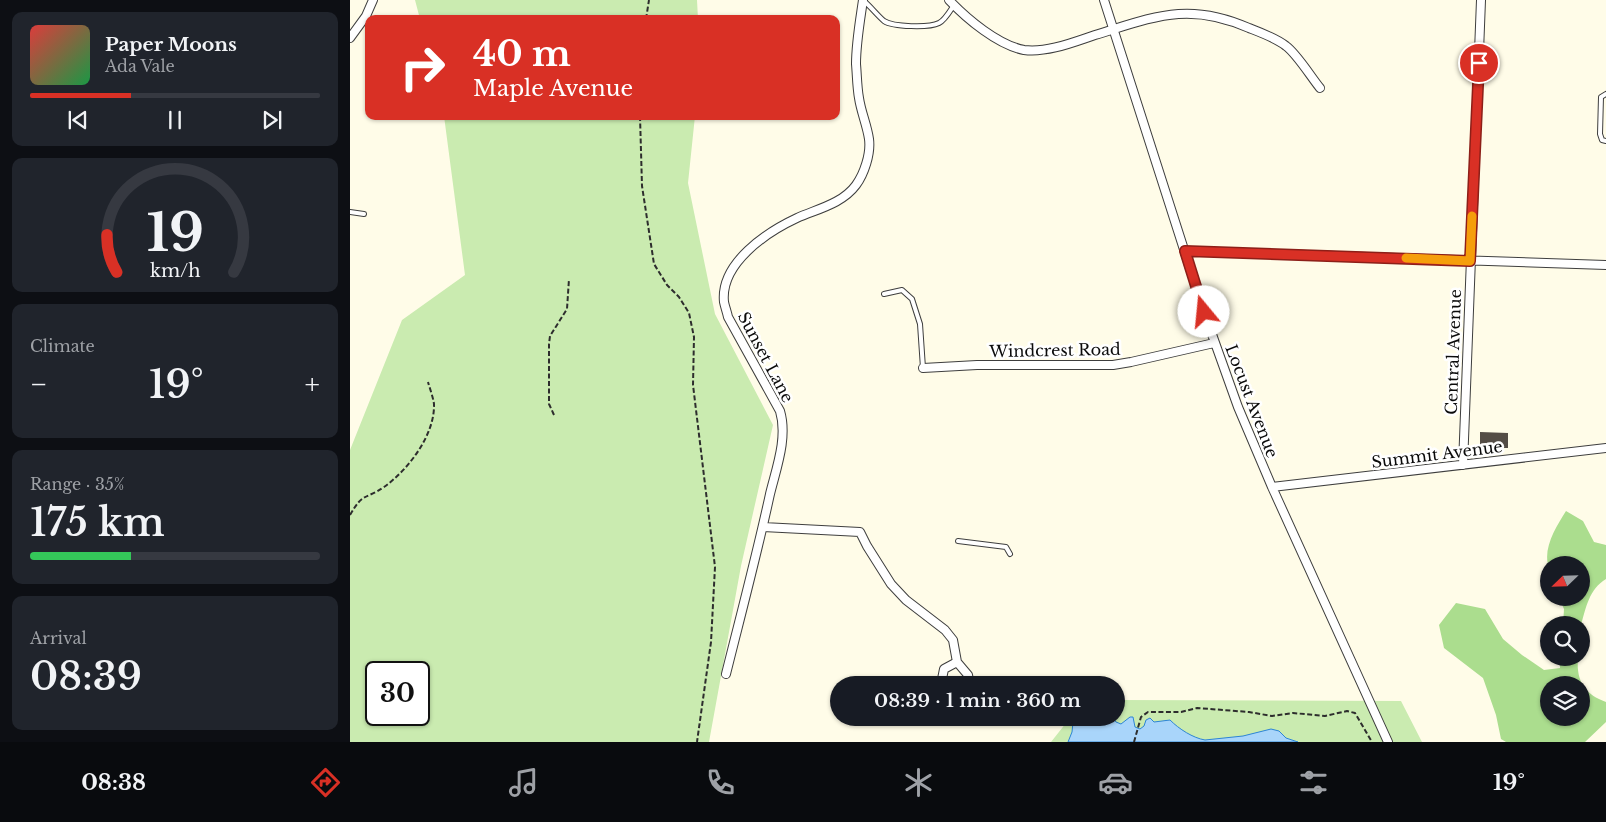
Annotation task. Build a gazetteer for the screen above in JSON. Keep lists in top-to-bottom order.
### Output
{
  "streets": {
    "street": [
      "Windcrest Road",
      "Central Avenue",
      "Sunset Lane",
      "Locust Avenue",
      "Summit Avenue"
    ]
  },
  "crossings": [
    ["Windcrest Road", "Locust Avenue"],
    ["Central Avenue", "Summit Avenue"],
    ["Locust Avenue", "Summit Avenue"]
  ],
  "north": "bottom left",
  "page": {
    "turn": ["40 m", "Maple Avenue"],
    "song": ["Paper Moons", "Ada Vale"],
    "tile": [
      "Climate",
      ["Range · 35%", "175 km"],
      ["Arrival", "08:39"]
    ],
    "heat": ["−", "19°", "+"],
    "limit": "30",
    "trip": "08:39 · 1 min · 360 m",
    "tabs": ["08:38", "19°"],
    "gauge": ["19", "km/h"]
  }
}
